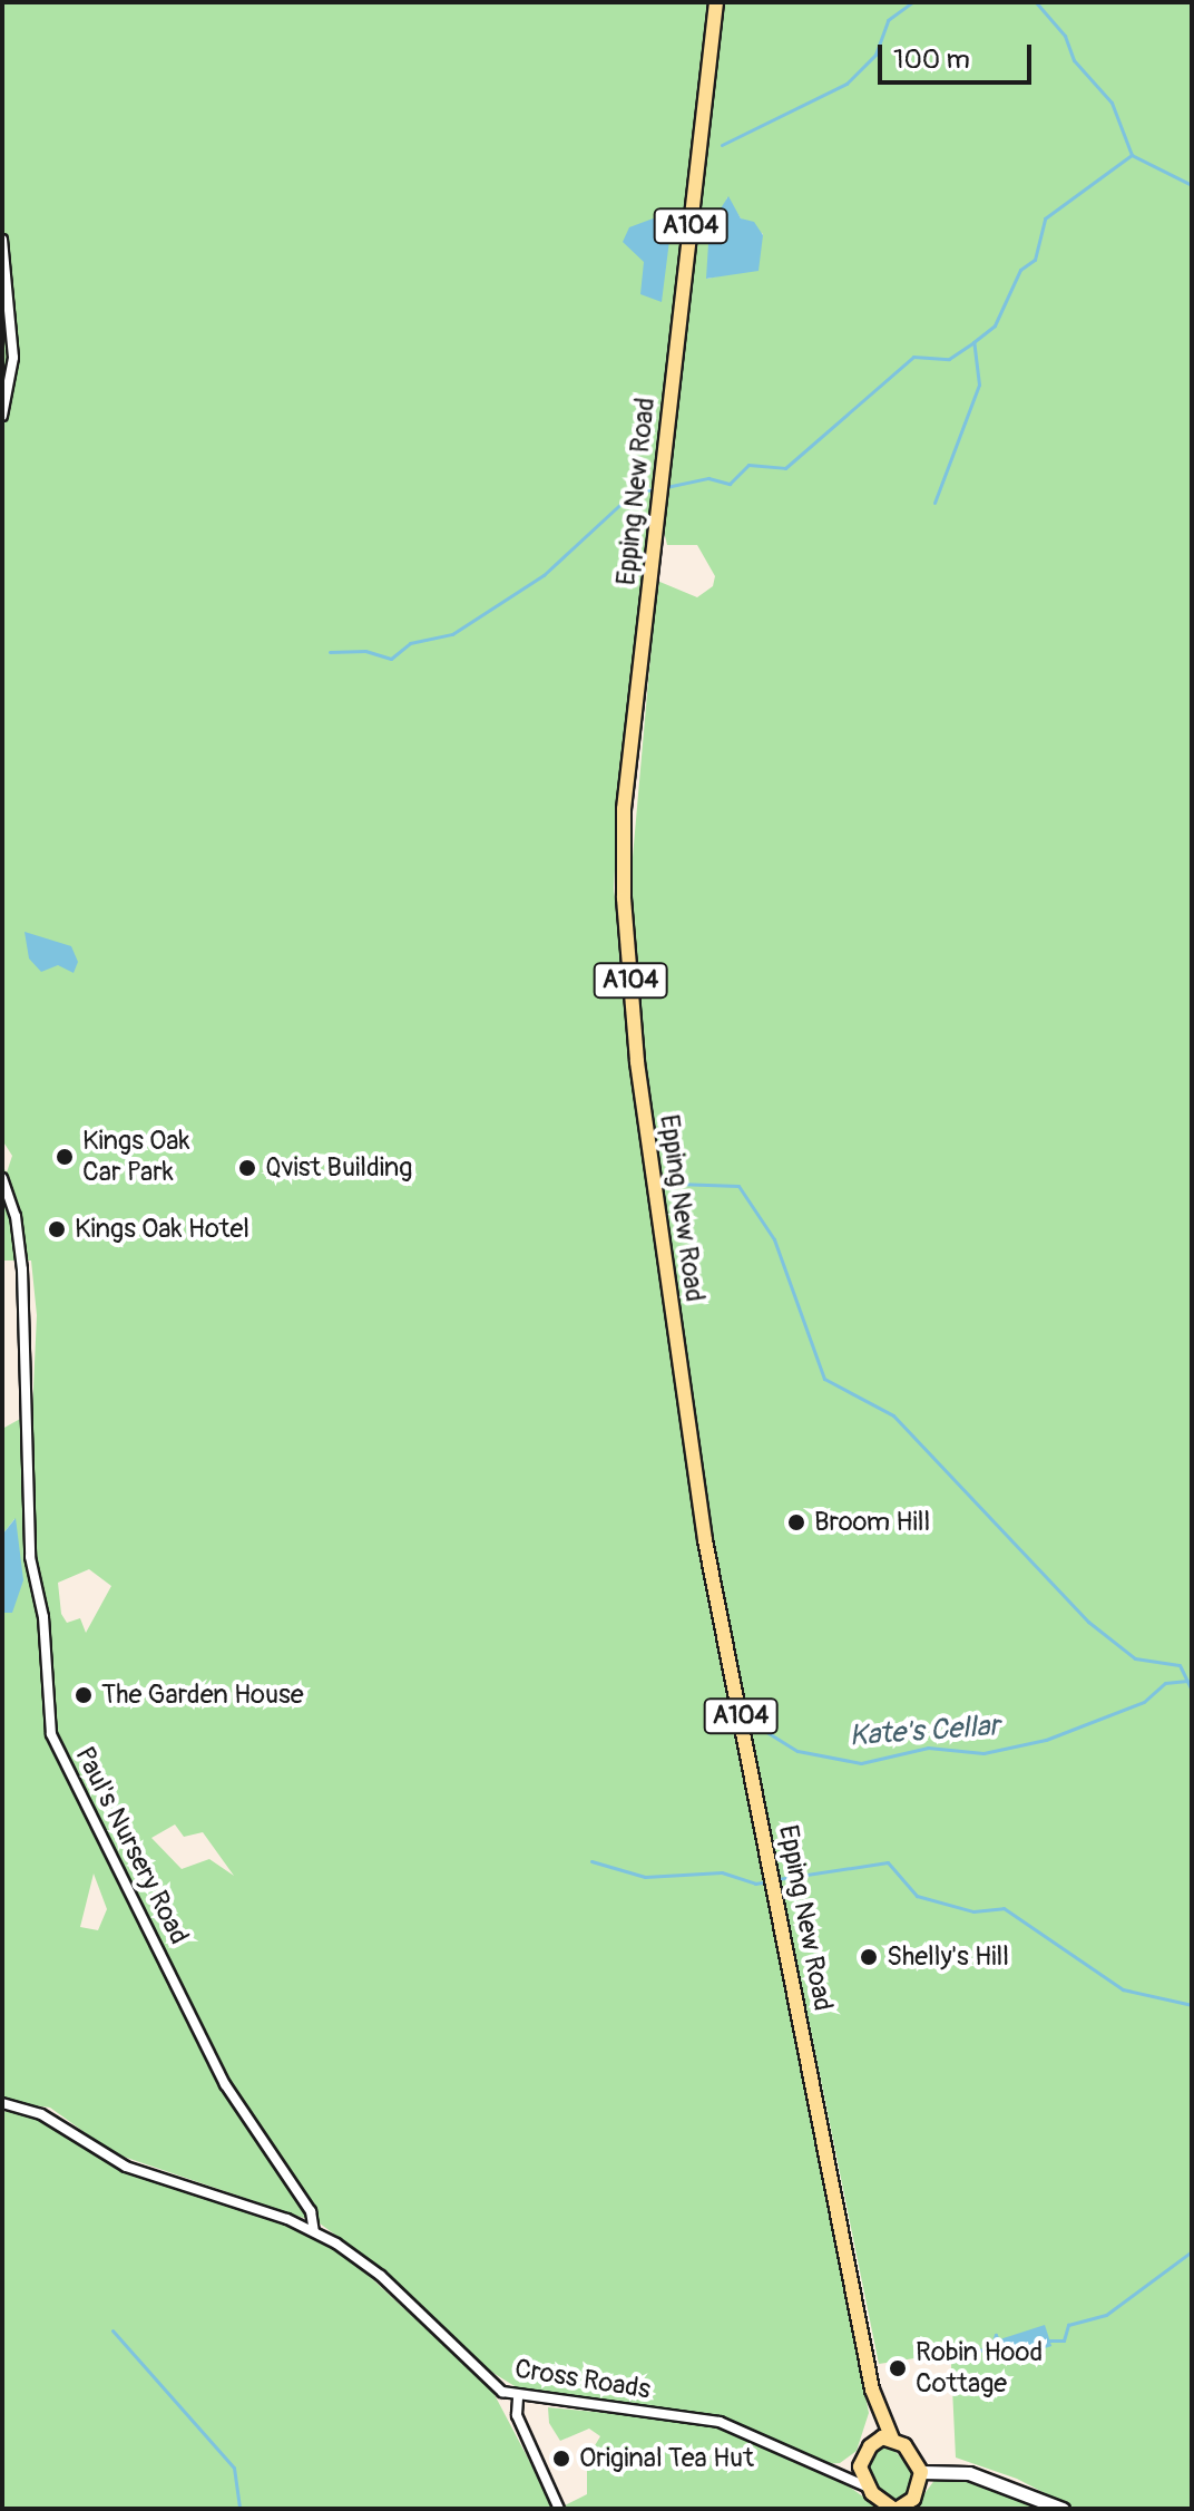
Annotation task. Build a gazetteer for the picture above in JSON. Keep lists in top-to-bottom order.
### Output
{
  "streets": {
    "main road": ["A104", "Epping New Road"],
    "street": ["Paul's Nursery Road", "Cross Roads"]
  },
  "crossings": [
    ["A104", "Epping New Road"],
    ["Paul's Nursery Road", "Cross Roads"]
  ],
  "water": ["Kate's Cellar"],
  "places": [
    "Kings Oak Car Park",
    "Qvist Building",
    "Kings Oak Hotel",
    "Broom Hill",
    "The Garden House",
    "Shelly's Hill",
    "Robin Hood Cottage",
    "Original Tea Hut"
  ],
  "scale_bar": "100 m"
}
